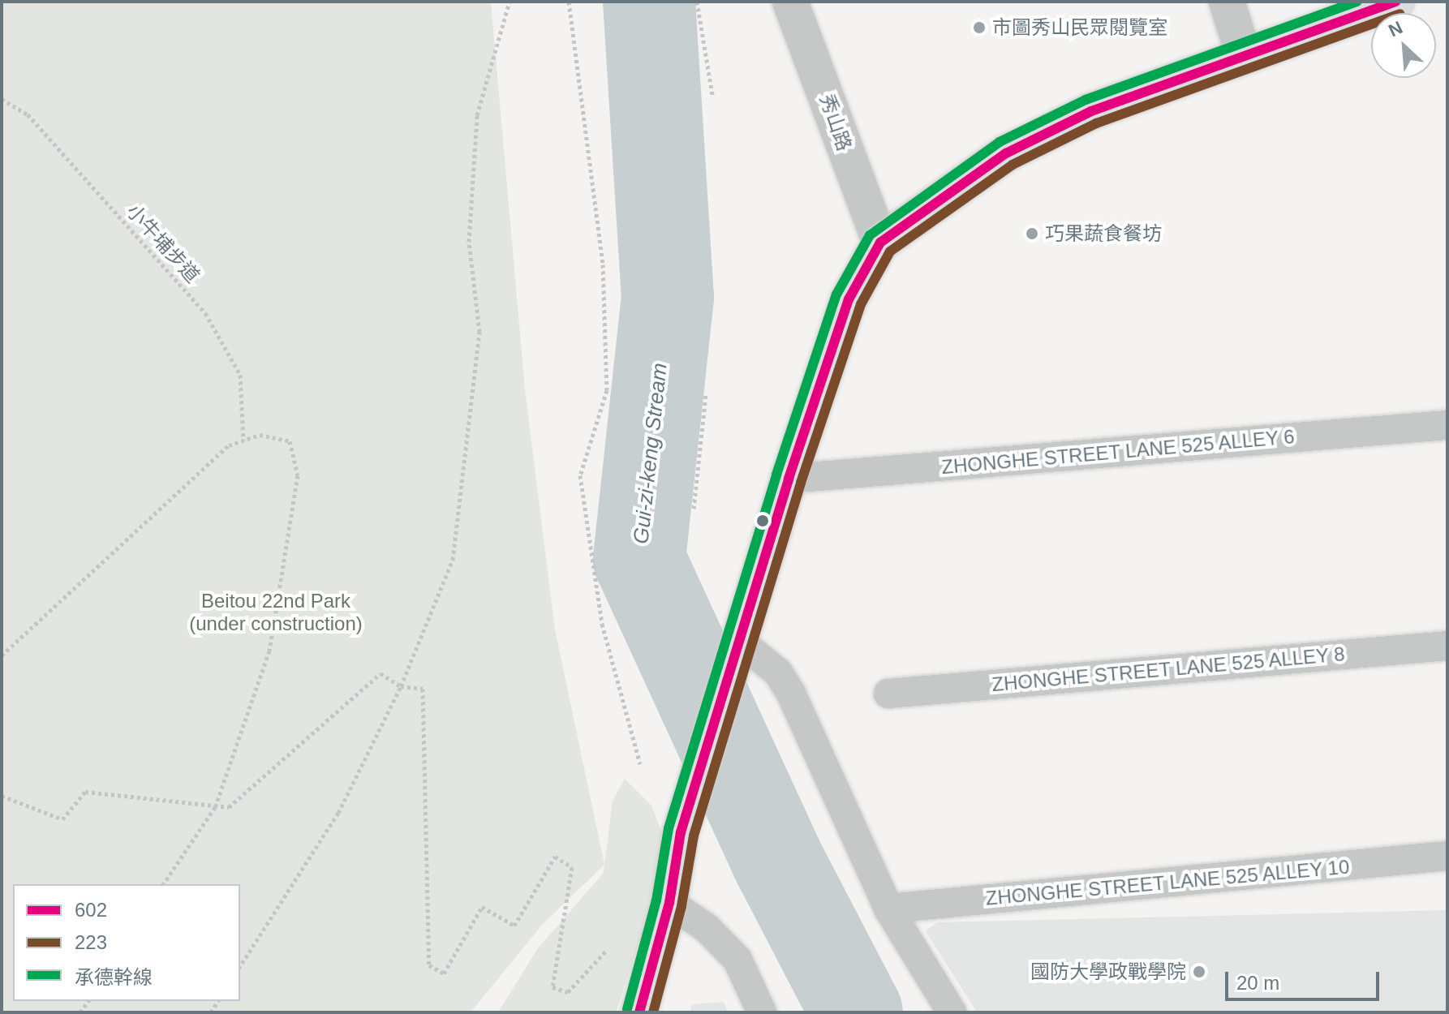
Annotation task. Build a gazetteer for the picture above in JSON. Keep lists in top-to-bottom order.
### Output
{
  "streets": {
    "street": ["秀山路"],
    "lane": ["ZHONGHE STREET LANE 525 ALLEY 6", "ZHONGHE STREET LANE 525 ALLEY 8", "ZHONGHE STREET LANE 525 ALLEY 10"],
    "path": ["小牛埔步道"]
  },
  "water": ["Gui-zi-keng Stream"],
  "parks": ["Beitou 22nd Park (under construction)"],
  "places": ["市圖秀山民眾閱覽室", "巧果蔬食餐坊", "國防大學政戰學院"],
  "lines": ["transit line 602", "transit line 承德幹線", "transit line 223"],
  "legend": ["602", "223", "承德幹線"],
  "scale_bar": "20 m",
  "north": "top left"
}
